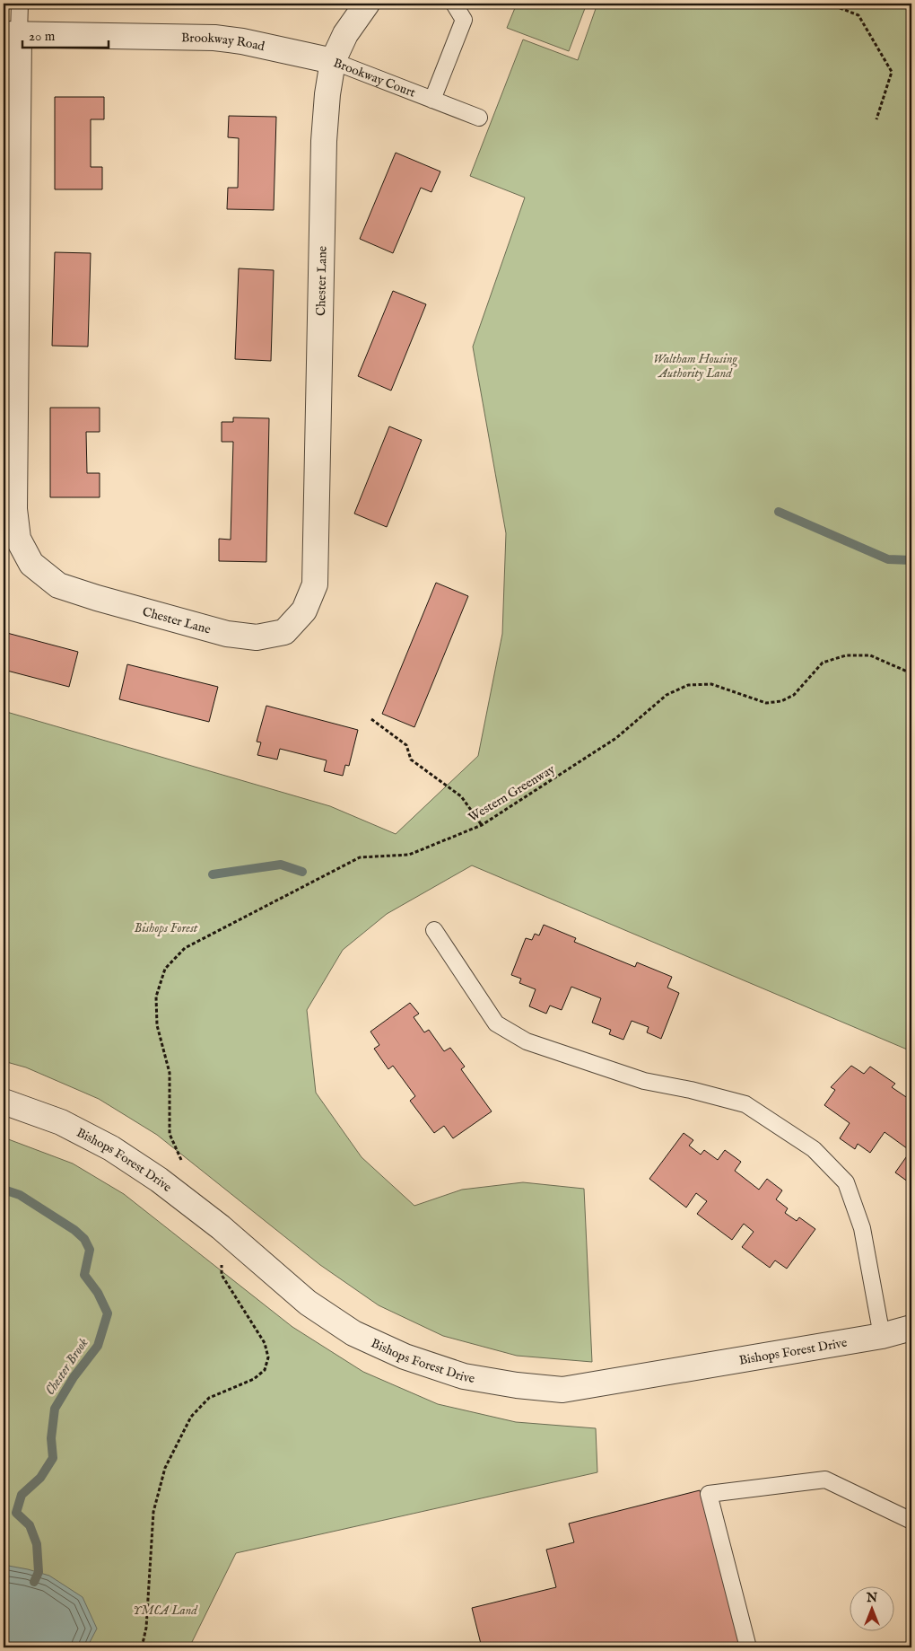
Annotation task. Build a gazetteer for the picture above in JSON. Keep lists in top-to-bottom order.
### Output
{
  "streets": {
    "street": [
      "Brookway Road",
      "Brookway Court",
      "Chester Lane",
      "Bishops Forest Drive"
    ],
    "path": ["Western Greenway"]
  },
  "crossings": [
    ["Brookway Road", "Brookway Court"],
    ["Brookway Road", "Chester Lane"],
    ["Brookway Court", "Chester Lane"]
  ],
  "water": ["Chester Brook"],
  "parks": ["Waltham Housing Authority Land", "Bishops Forest", "YMCA Land"],
  "scale_bar": "20 m",
  "north": "top"
}
